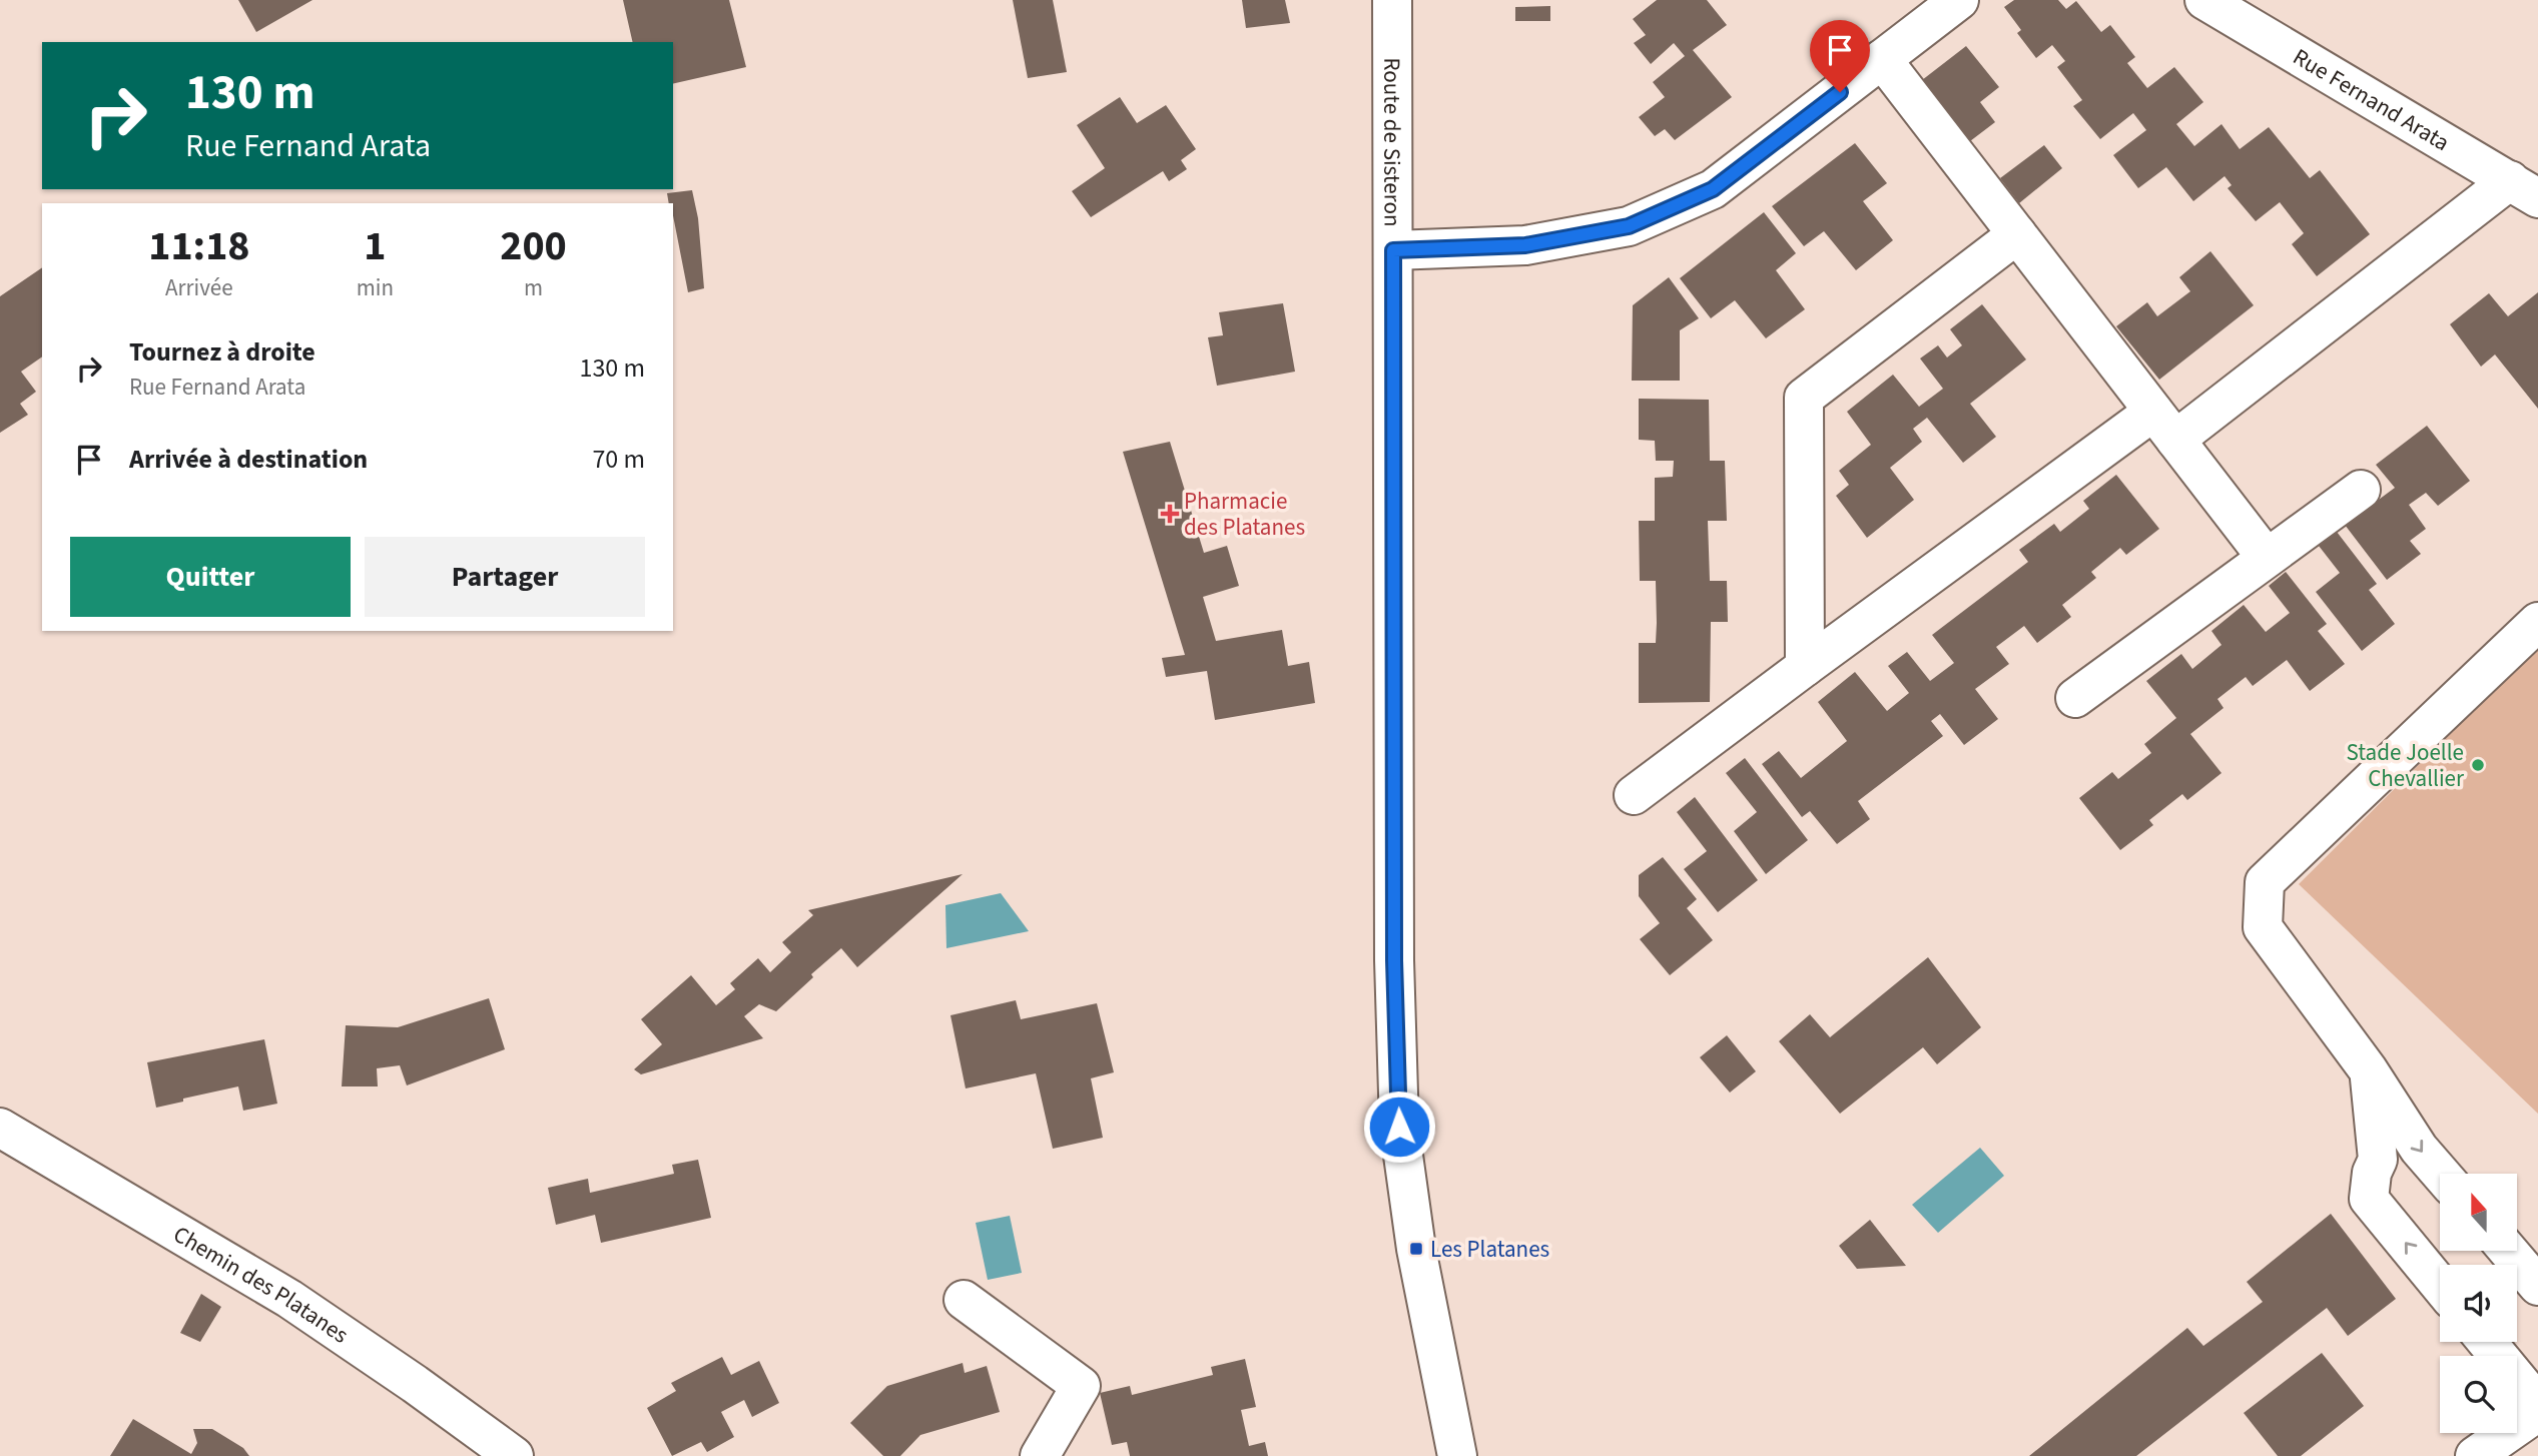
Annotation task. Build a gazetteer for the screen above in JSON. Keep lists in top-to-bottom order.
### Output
{
  "streets": {
    "street": ["Rue Fernand Arata", "Route de Sisteron", "Chemin des Platanes"]
  },
  "places": {
    "health": ["Pharmacie des Platanes"],
    "other": ["Stade Joelle Chevallier"],
    "transit": ["Les Platanes"]
  },
  "north": "top",
  "page": {
    "turn": ["130 m", "Rue Fernand Arata"],
    "eta": [
      "11:18",
      "Arrivée",
      "1",
      "min",
      "200",
      "m"
    ],
    "list": [
      {
        "name": "Tournez à droite",
        "note": "Rue Fernand Arata",
        "value": "130 m"
      },
      {
        "name": "Arrivée à destination",
        "value": "70 m"
      }
    ],
    "buttons": ["Quitter", "Partager"]
  }
}
